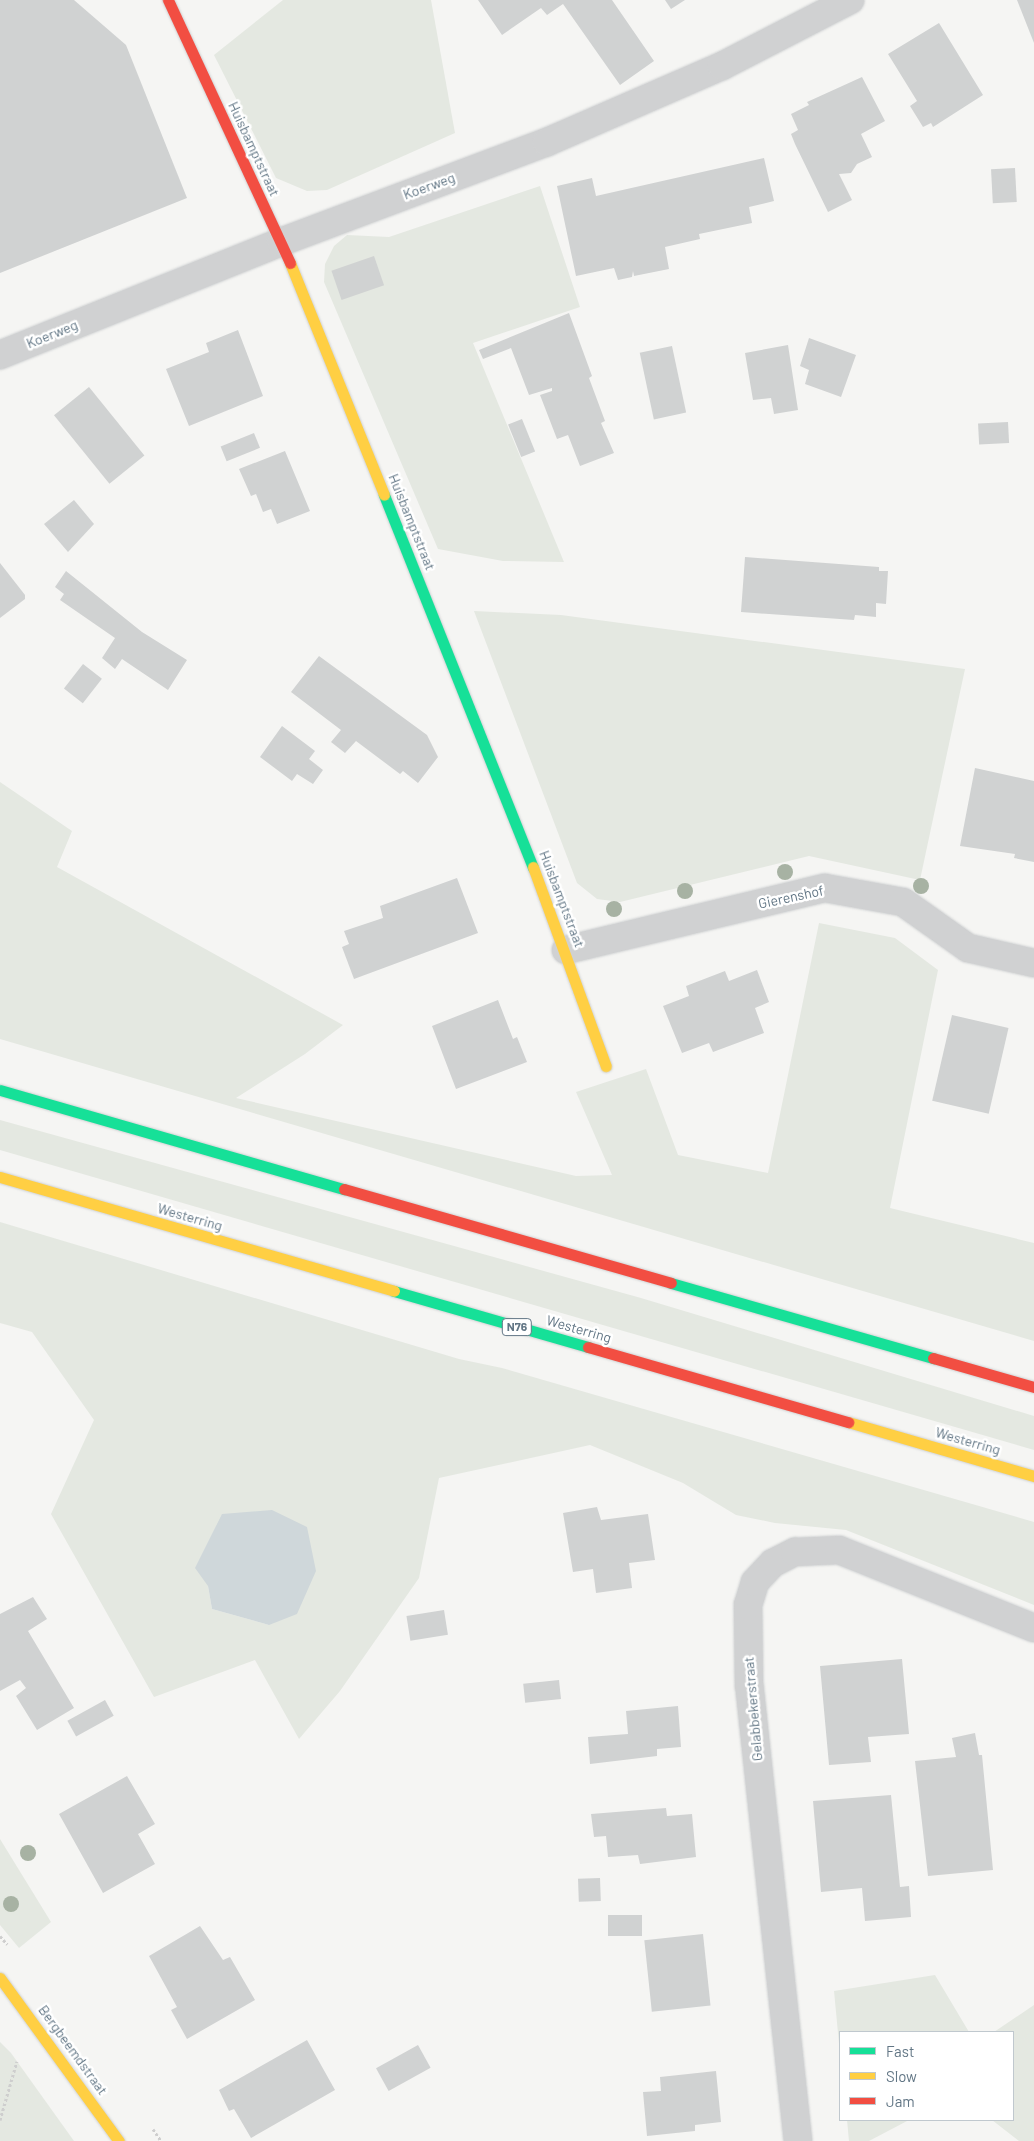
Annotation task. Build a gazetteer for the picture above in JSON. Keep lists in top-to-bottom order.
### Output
{
  "streets": {
    "main road": [
      "Huisbamptstraat",
      "Westerring",
      "N76",
      "Bergbeemdstraat"
    ],
    "street": ["Koerweg", "Gierenshof", "Gelabbekerstraat"]
  },
  "crossings": [
    ["Huisbamptstraat", "Koerweg"],
    ["Huisbamptstraat", "Gierenshof"]
  ],
  "legend": ["Fast", "Slow", "Jam"]
}
